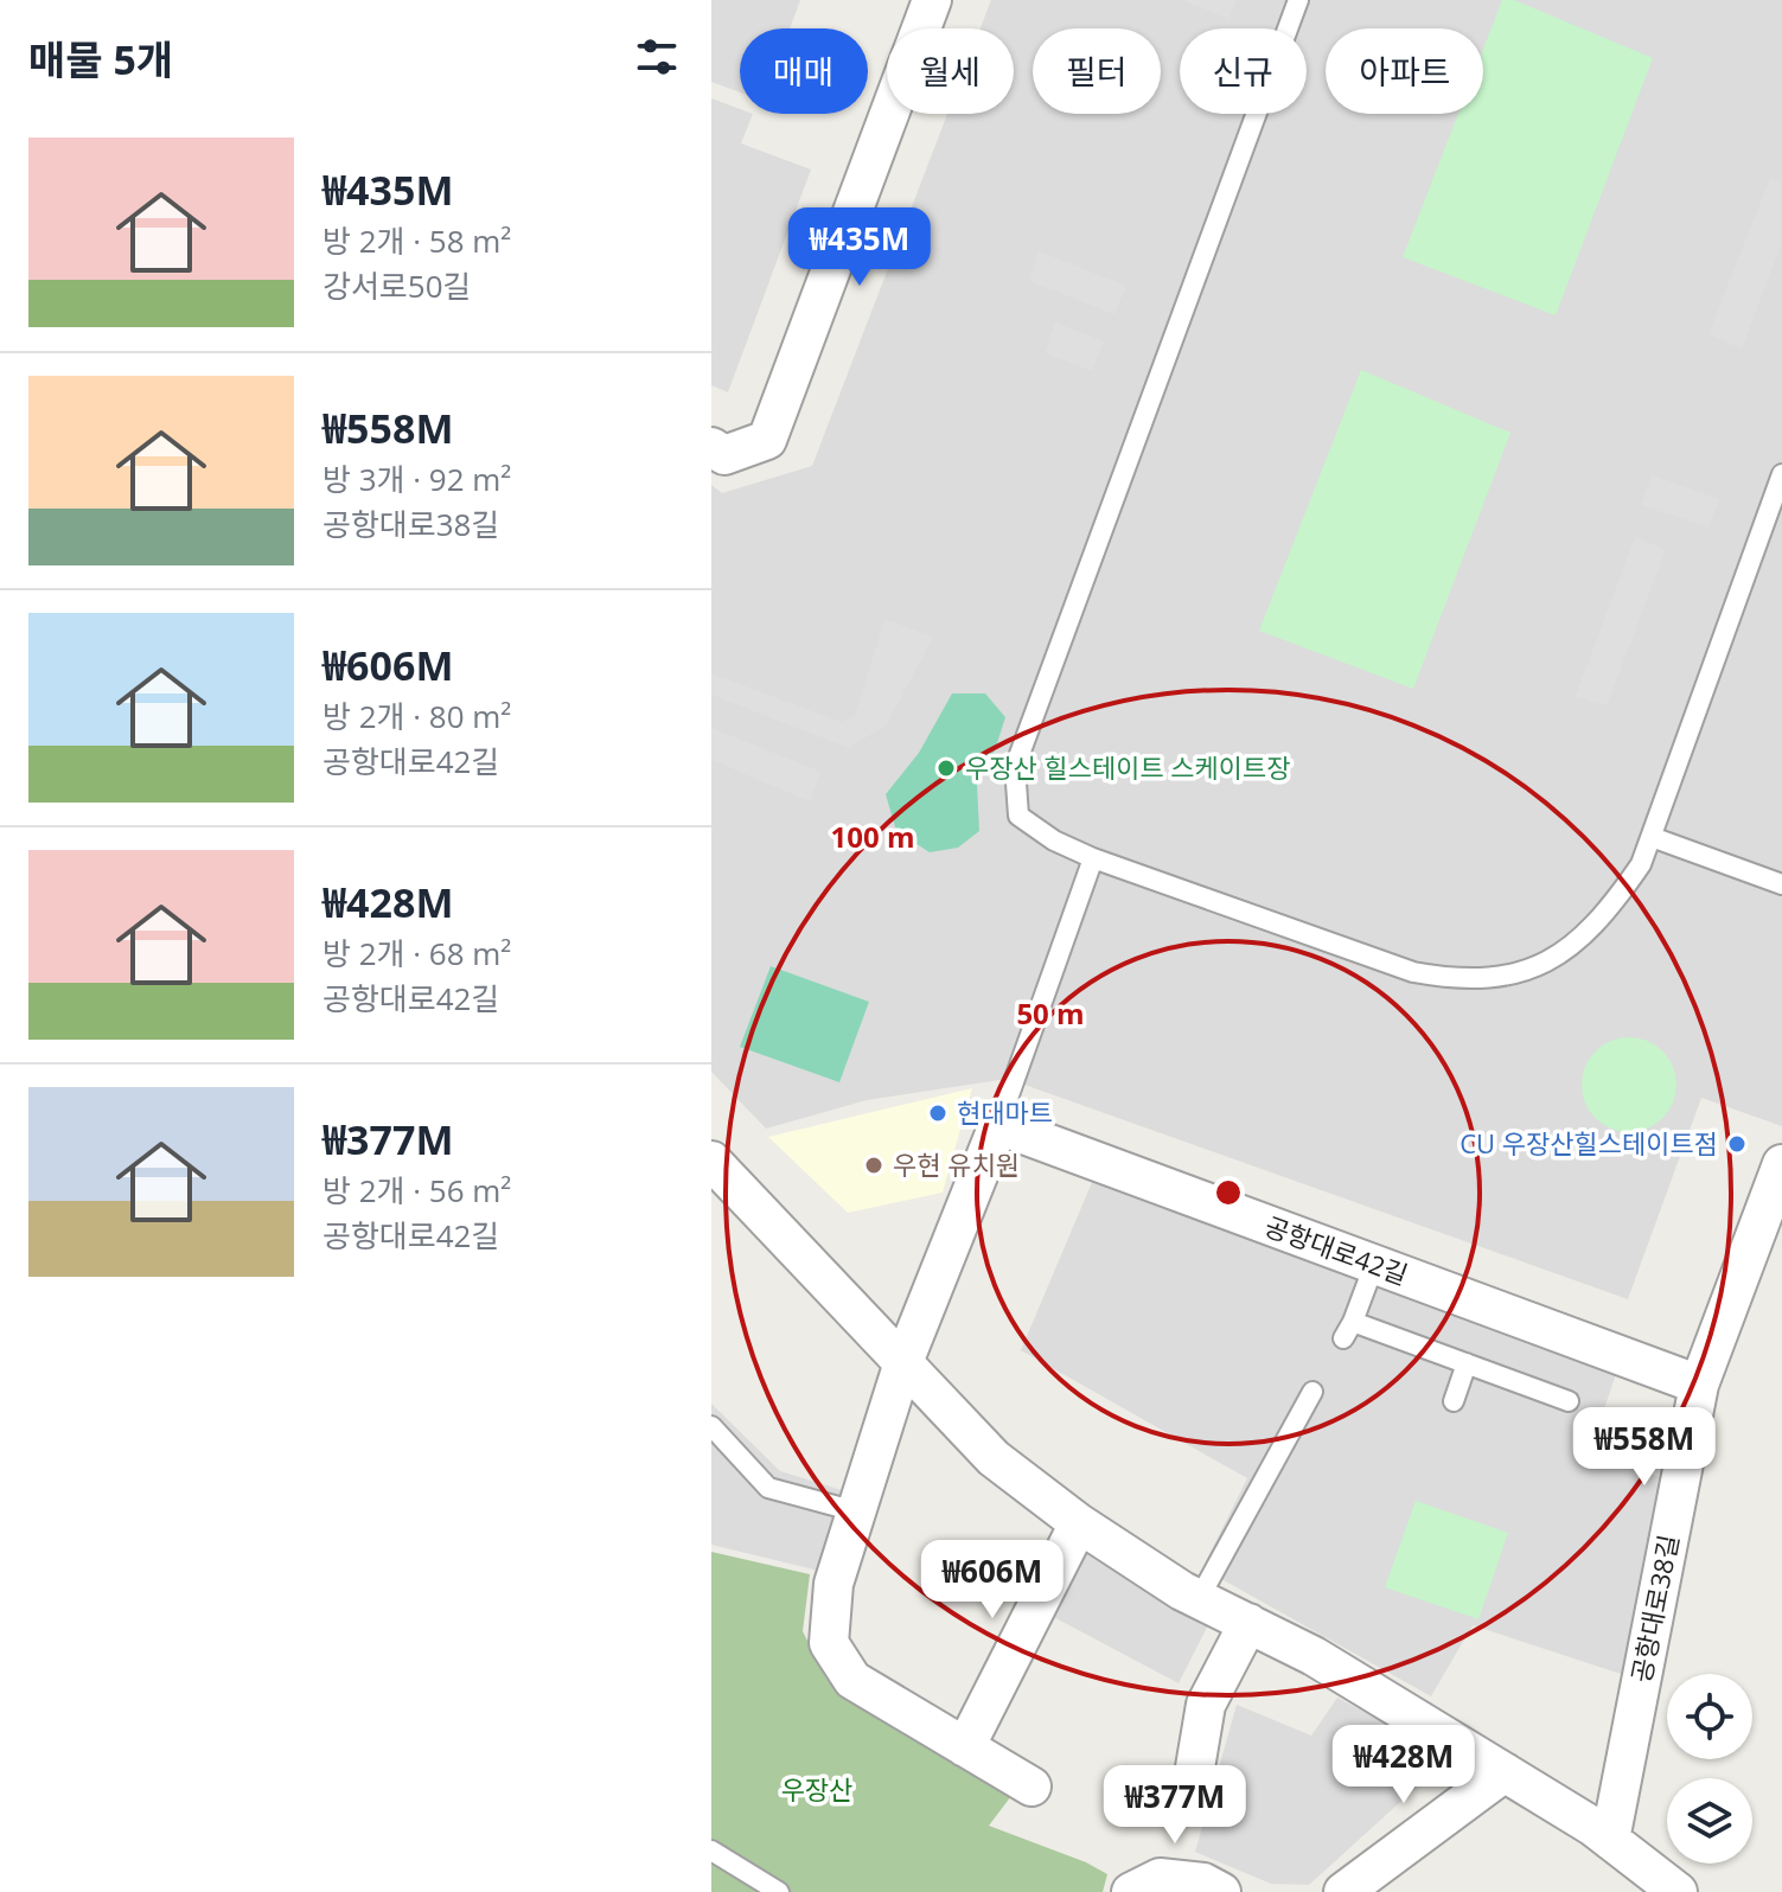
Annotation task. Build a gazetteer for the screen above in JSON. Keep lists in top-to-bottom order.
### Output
{
  "streets": {
    "street": ["공항대로42길", "공항대로38길"]
  },
  "crossings": [
    ["공항대로42길", "공항대로38길"]
  ],
  "parks": ["우장산"],
  "places": [
    "우장산 힐스테이트 스케이트장",
    "현대마트",
    "CU 우장산힐스테이트점",
    "우현 유치원"
  ],
  "page": {
    "heading": "매물 5개",
    "chip": [
      "매매",
      "월세",
      "필터",
      "신규",
      "아파트"
    ],
    "list": [
      {
        "name": "₩435M",
        "note": "방 2개 · 58 m² · 강서로50길"
      },
      {
        "name": "₩558M",
        "note": "방 3개 · 92 m² · 공항대로38길"
      },
      {
        "name": "₩606M",
        "note": "방 2개 · 80 m² · 공항대로42길"
      },
      {
        "name": "₩428M",
        "note": "방 2개 · 68 m² · 공항대로42길"
      },
      {
        "name": "₩377M",
        "note": "방 2개 · 56 m² · 공항대로42길"
      }
    ],
    "price": [
      "₩435M",
      "₩558M",
      "₩606M",
      "₩428M",
      "₩377M"
    ]
  },
  "rings": ["100 m", "50 m"]
}
